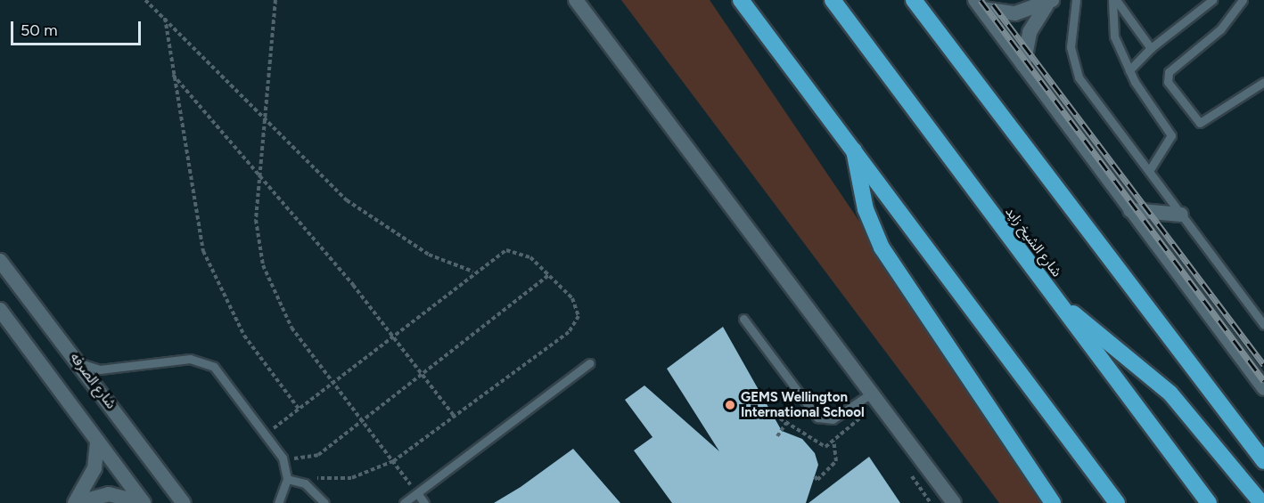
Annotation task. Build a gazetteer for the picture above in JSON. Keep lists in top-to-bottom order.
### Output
{
  "streets": {
    "highway": ["شارع الشيخ زايد"],
    "street": ["شارع الصرفه"]
  },
  "places": ["GEMS Wellington International School"],
  "scale_bar": "50 m"
}
